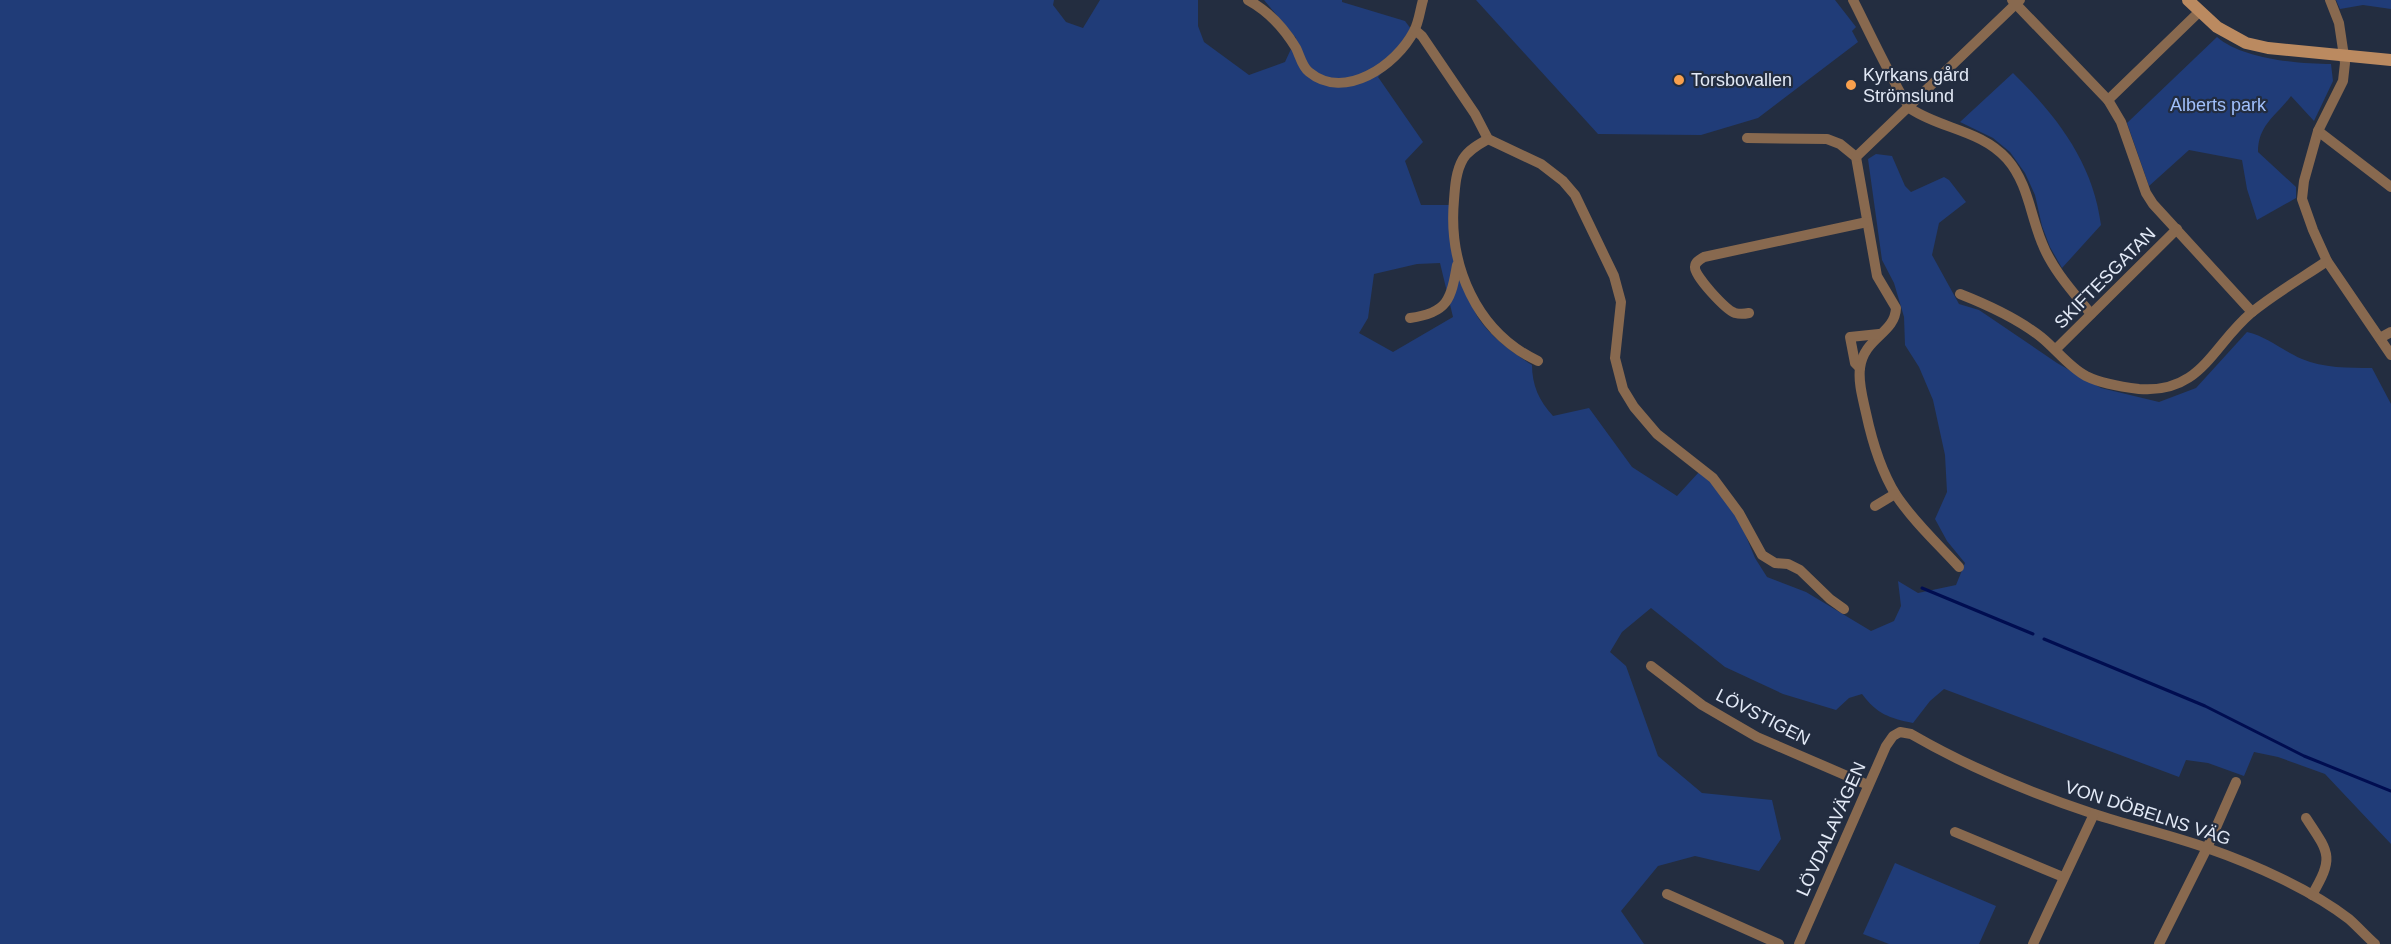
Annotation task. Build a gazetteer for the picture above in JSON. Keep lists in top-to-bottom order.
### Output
{
  "streets": {
    "street": [
      "SKIFTESGATAN",
      "LÖVSTIGEN",
      "VON DÖBELNS VÄG",
      "LÖVDALAVÄGEN"
    ]
  },
  "crossings": [
    ["LÖVSTIGEN", "LÖVDALAVÄGEN"],
    ["VON DÖBELNS VÄG", "LÖVDALAVÄGEN"]
  ],
  "parks": ["Alberts park"],
  "places": ["Torsbovallen", "Kyrkans gård Strömslund"]
}
